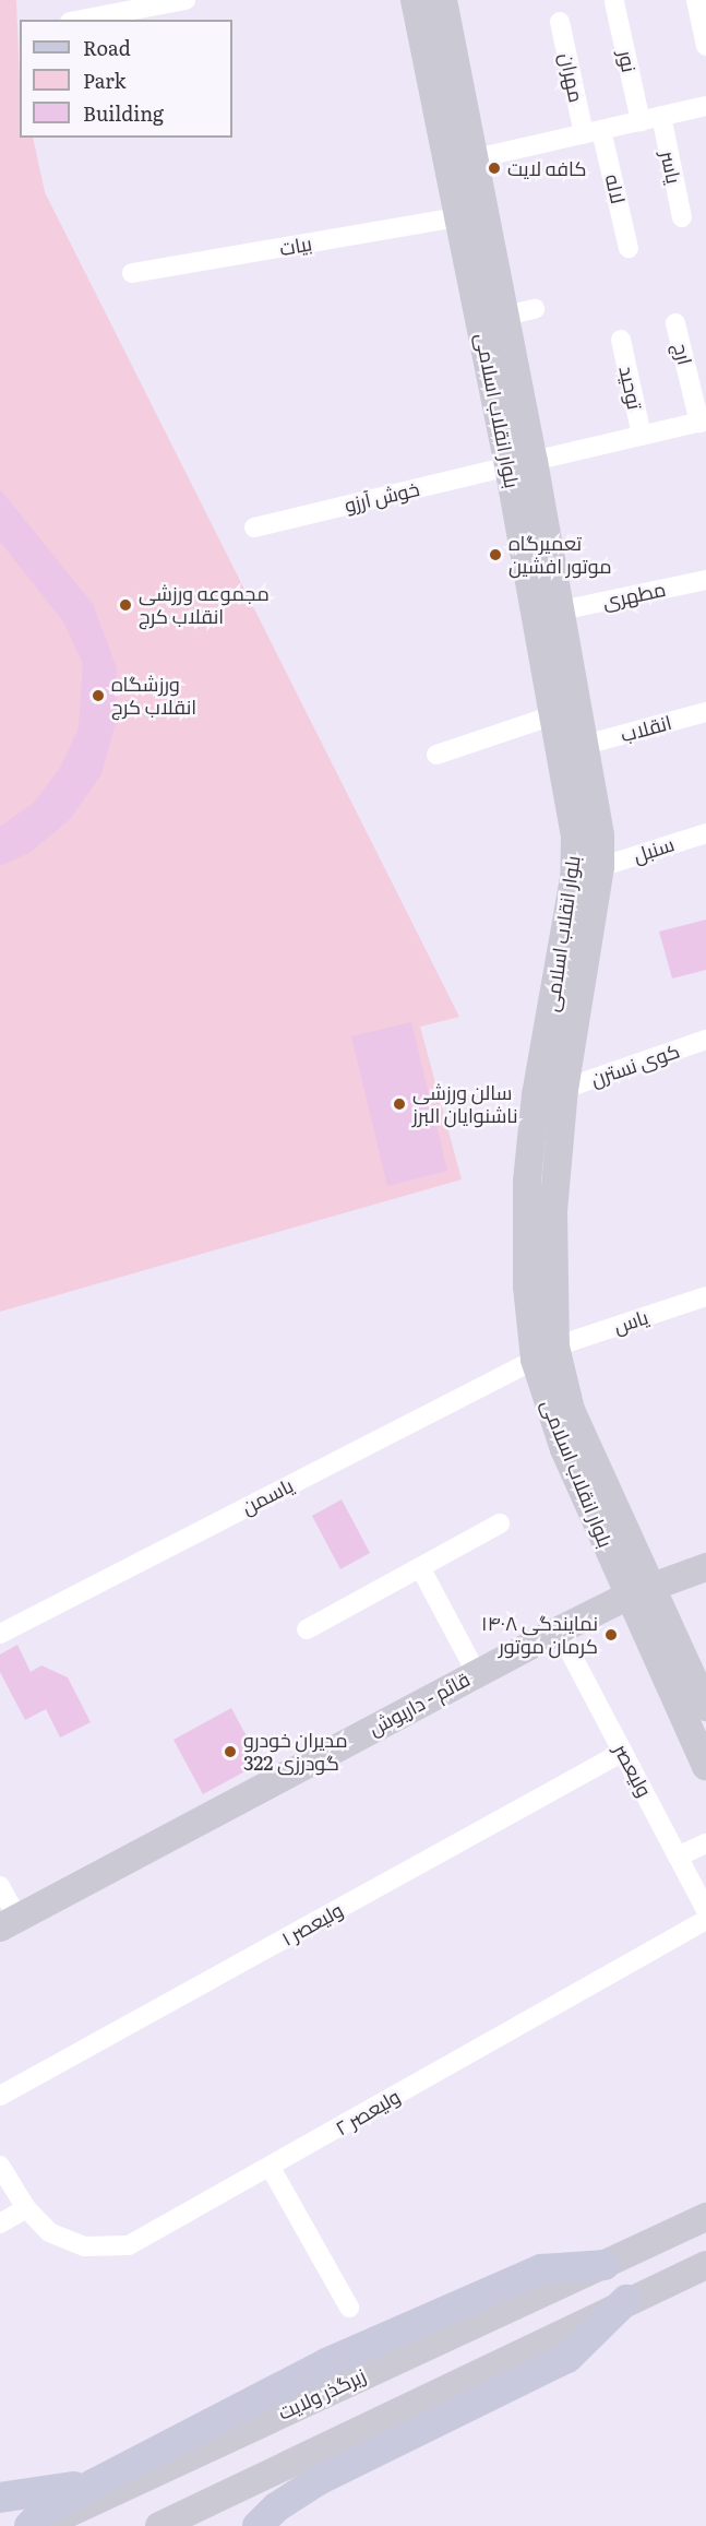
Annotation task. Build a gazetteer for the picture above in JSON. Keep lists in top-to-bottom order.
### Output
{
  "streets": {
    "main road": ["بلوار انقلاب اسلامی", "قائم - داریوش", "زیرگذر ولایت"],
    "street": [
      "نور",
      "مهران",
      "یاسر",
      "لاله",
      "بیات",
      "ارج",
      "توحید",
      "خوش آرزو",
      "مطهری",
      "انقلاب",
      "سنبل",
      "کوی نسترن",
      "یاس",
      "یاسمن",
      "ولیعصر",
      "ولیعصر ۱",
      "ولیعصر ۲"
    ]
  },
  "crossings": [
    ["مهران", "لاله"],
    ["بیات", "بلوار انقلاب اسلامی"],
    ["ارج", "خوش آرزو"],
    ["توحید", "خوش آرزو"],
    ["بلوار انقلاب اسلامی", "خوش آرزو"],
    ["بلوار انقلاب اسلامی", "مطهری"],
    ["بلوار انقلاب اسلامی", "انقلاب"],
    ["بلوار انقلاب اسلامی", "سنبل"],
    ["بلوار انقلاب اسلامی", "کوی نسترن"],
    ["بلوار انقلاب اسلامی", "یاس"],
    ["بلوار انقلاب اسلامی", "یاسمن"],
    ["بلوار انقلاب اسلامی", "قائم - داریوش"],
    ["یاس", "یاسمن"],
    ["قائم - داریوش", "ولیعصر"],
    ["ولیعصر", "ولیعصر ۱"]
  ],
  "places": [
    "کافه لایت",
    "تعمیرگاه موتور افشین",
    "مجموعه ورزشی انقلاب کرج",
    "ورزشگاه انقلاب کرج",
    "سالن ورزشی ناشنوایان البرز",
    "نمایندگی ۱۴۰۸ کرمان موتور",
    "مدیران خودرو گودرزی 322"
  ],
  "legend": ["Road", "Park", "Building"]
}
